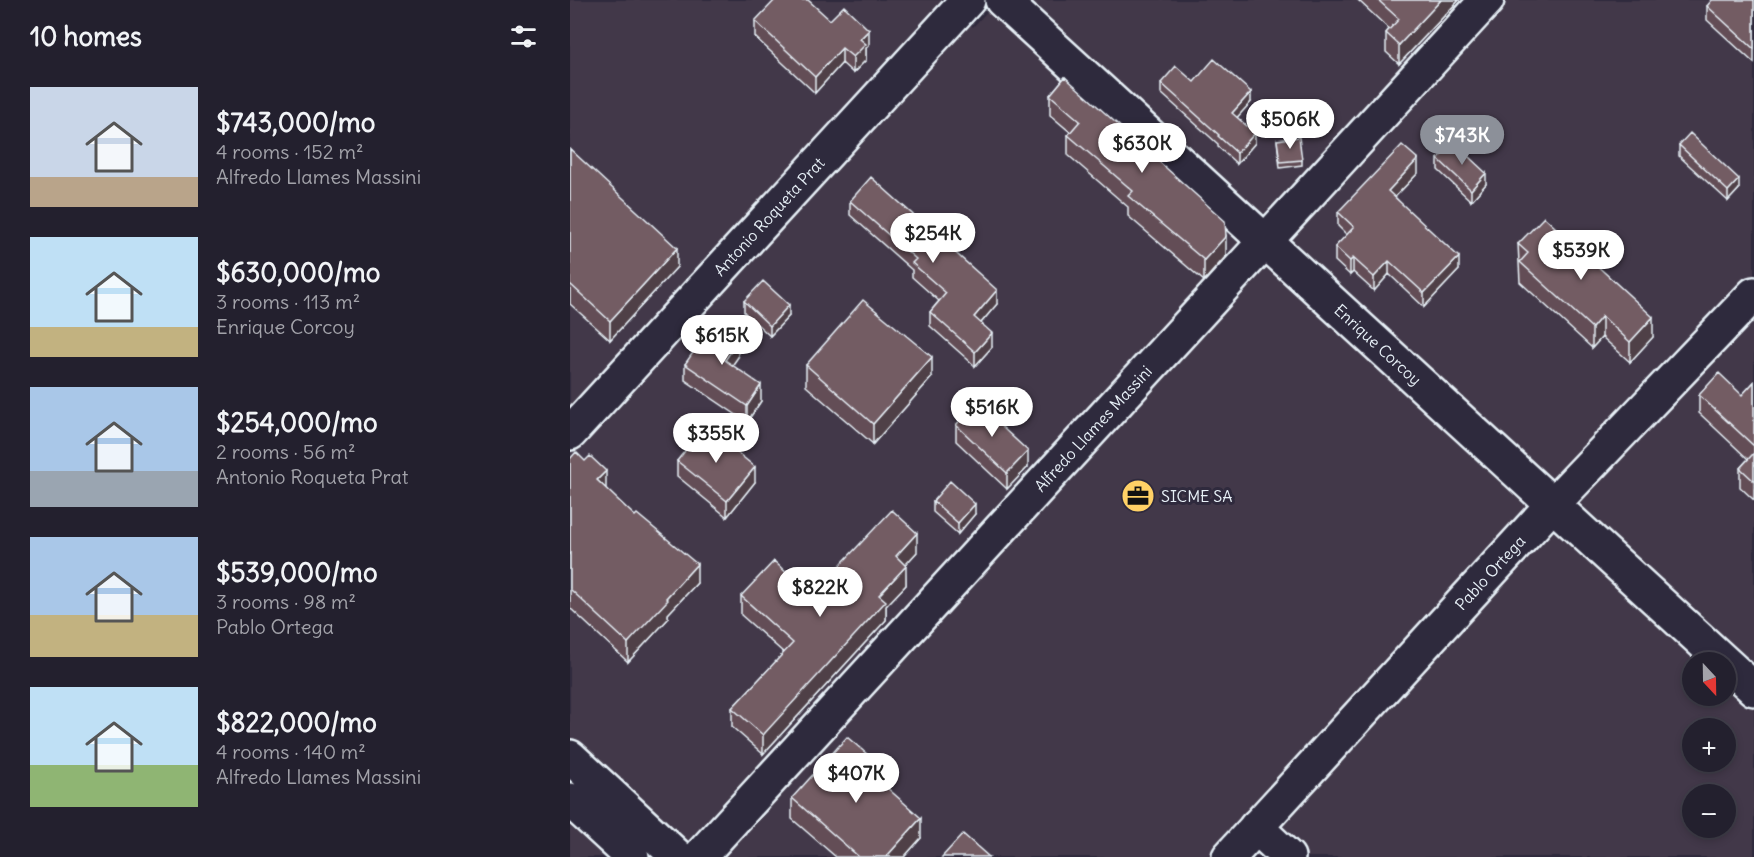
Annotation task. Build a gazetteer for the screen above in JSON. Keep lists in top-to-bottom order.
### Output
{
  "streets": {
    "street": [
      "Antonio Roqueta Prat",
      "Enrique Corcoy",
      "Alfredo Llames Massini",
      "Pablo Ortega"
    ]
  },
  "crossings": [
    ["Enrique Corcoy", "Alfredo Llames Massini"],
    ["Enrique Corcoy", "Pablo Ortega"]
  ],
  "places": {
    "office": ["SICME SA"]
  },
  "north": "bottom",
  "page": {
    "heading": "10 homes",
    "list": [
      {
        "name": "$743,000/mo",
        "note": "4 rooms · 152 m² · Alfredo Llames Massini"
      },
      {
        "name": "$630,000/mo",
        "note": "3 rooms · 113 m² · Enrique Corcoy"
      },
      {
        "name": "$254,000/mo",
        "note": "2 rooms · 56 m² · Antonio Roqueta Prat"
      },
      {
        "name": "$539,000/mo",
        "note": "3 rooms · 98 m² · Pablo Ortega"
      },
      {
        "name": "$822,000/mo",
        "note": "4 rooms · 140 m² · Alfredo Llames Massini"
      }
    ],
    "price": [
      "$506K",
      "$743K",
      "$630K",
      "$254K",
      "$539K",
      "$615K",
      "$516K",
      "$355K",
      "$822K",
      "$407K"
    ],
    "map_buttons": ["+", "−"]
  }
}
